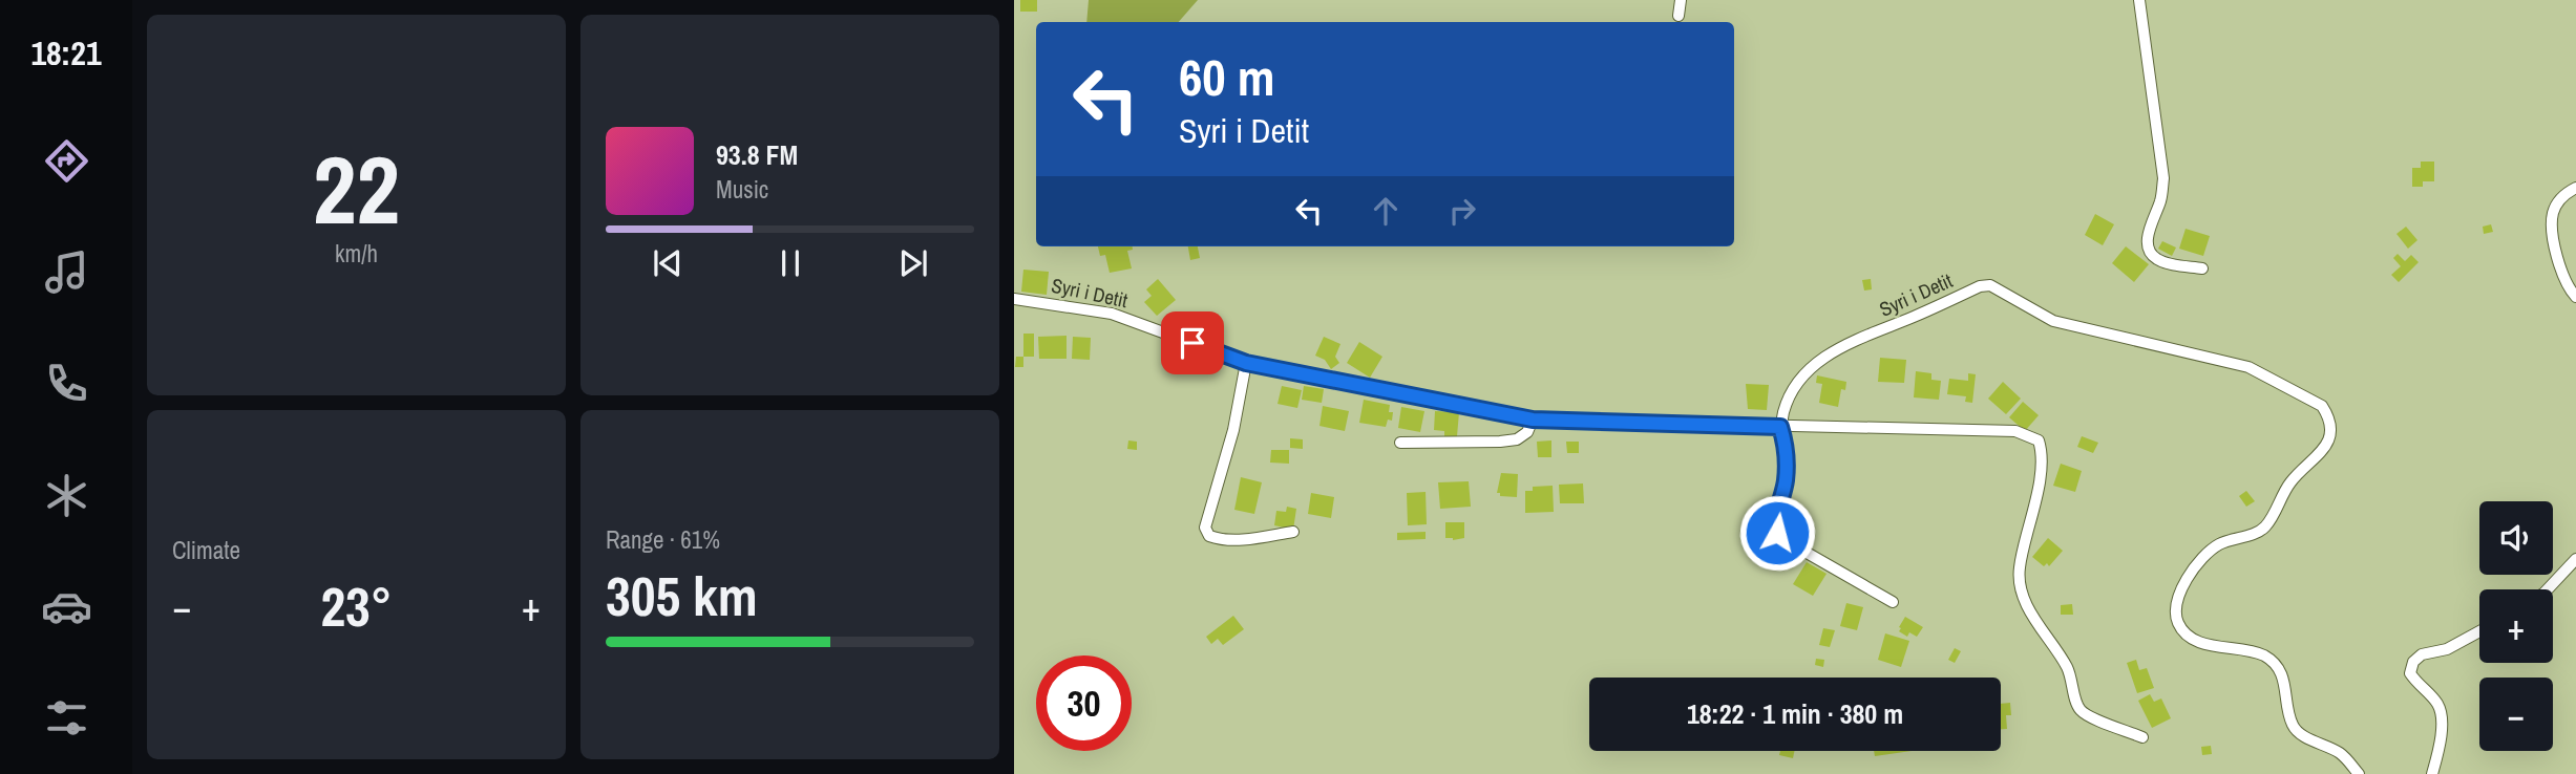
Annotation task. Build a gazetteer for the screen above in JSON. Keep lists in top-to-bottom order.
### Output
{
  "streets": {
    "street": ["Syri i Detit"]
  },
  "page": {
    "tabs": "18:21",
    "tile": [
      ["22", "km/h"],
      "Climate",
      ["Range · 61%", "305 km"]
    ],
    "turn": ["60 m", "Syri i Detit"],
    "song": ["93.8 FM", "Music"],
    "map_buttons": ["+", "−"],
    "heat": ["−", "23°", "+"],
    "limit": "30",
    "trip": "18:22 · 1 min · 380 m"
  }
}
